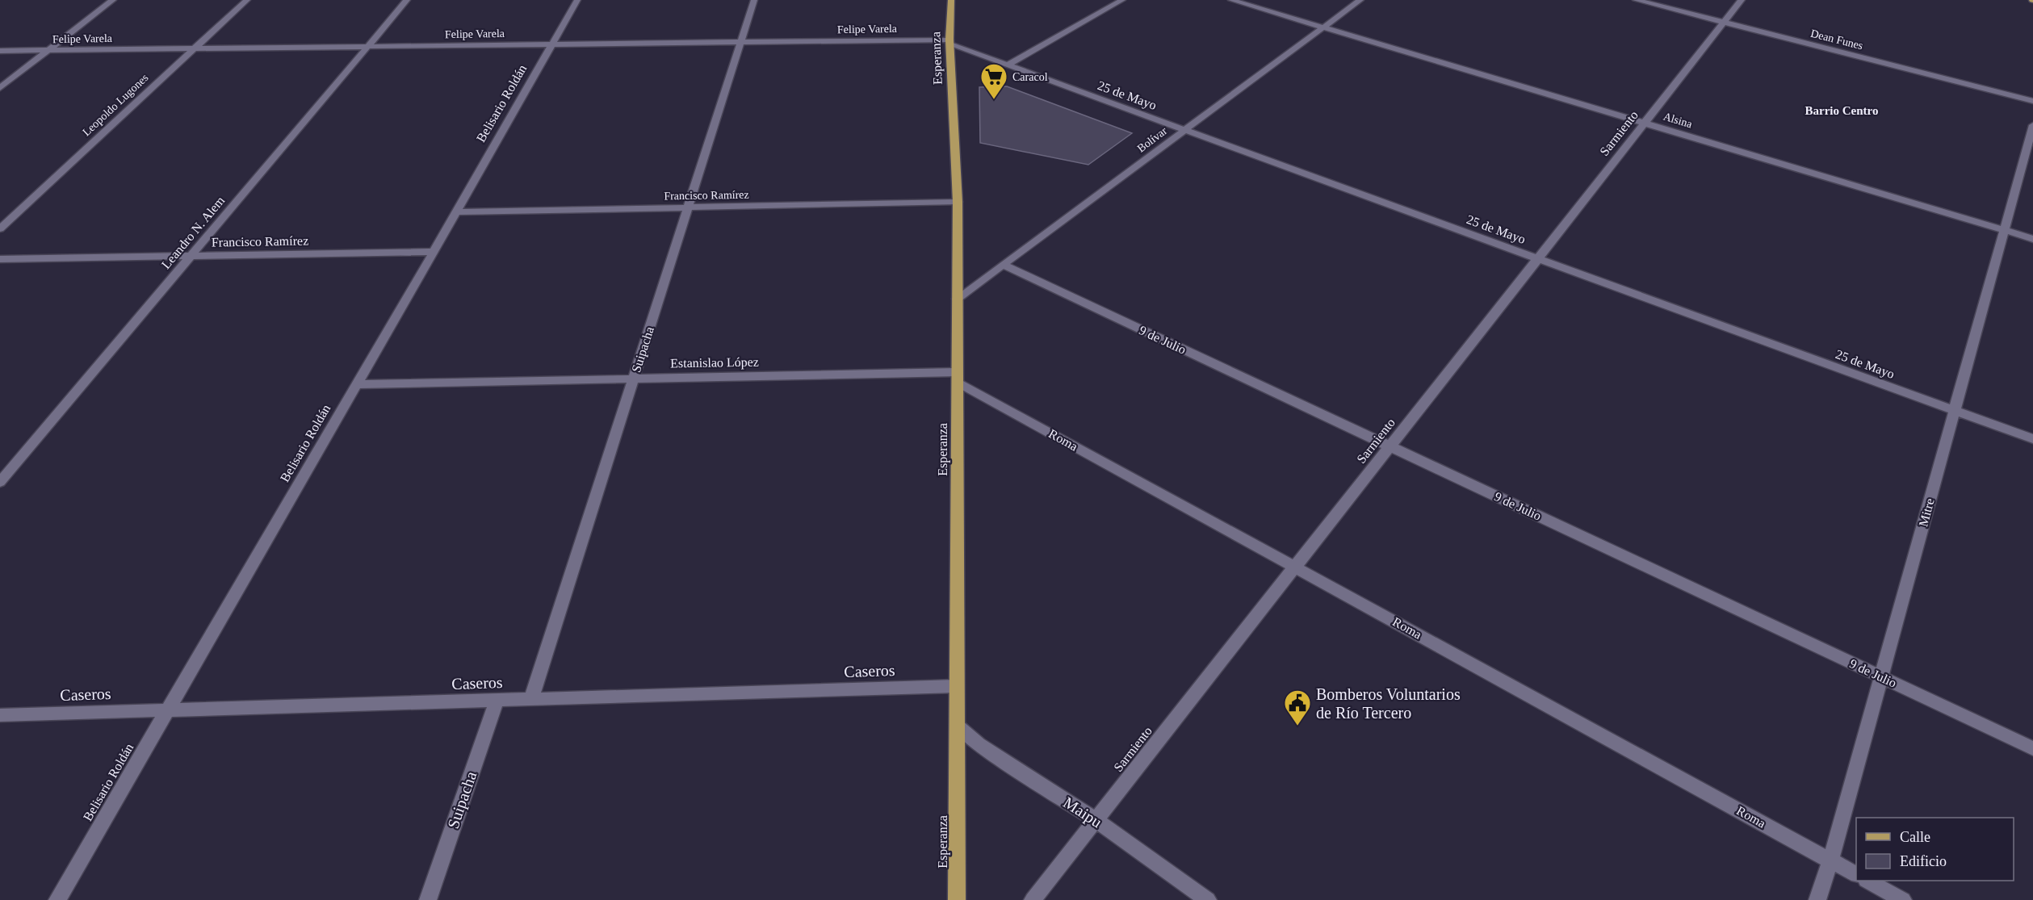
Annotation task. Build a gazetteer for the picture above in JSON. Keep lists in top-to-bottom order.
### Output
{
  "streets": {
    "main road": ["Esperanza"],
    "street": [
      "Felipe Varela",
      "Dean Funes",
      "25 de Mayo",
      "Belisario Roldán",
      "Leopoldo Lugones",
      "Alsina",
      "Sarmiento",
      "Bolívar",
      "Francisco Ramírez",
      "Leandro N. Alem",
      "9 de Julio",
      "Suipacha",
      "Estanislao López",
      "Roma",
      "Mitre",
      "Caseros",
      "Maipu"
    ]
  },
  "crossings": [
    ["Felipe Varela", "Esperanza"],
    ["Felipe Varela", "25 de Mayo"],
    ["Felipe Varela", "Belisario Roldán"],
    ["Felipe Varela", "Leopoldo Lugones"],
    ["Felipe Varela", "Leandro N. Alem"],
    ["Felipe Varela", "Suipacha"],
    ["Dean Funes", "Sarmiento"],
    ["Esperanza", "25 de Mayo"],
    ["Esperanza", "Bolívar"],
    ["Esperanza", "Francisco Ramírez"],
    ["Esperanza", "Estanislao López"],
    ["Esperanza", "Roma"],
    ["Esperanza", "Caseros"],
    ["Esperanza", "Maipu"],
    ["25 de Mayo", "Sarmiento"],
    ["25 de Mayo", "Bolívar"],
    ["25 de Mayo", "Mitre"],
    ["Belisario Roldán", "Francisco Ramírez"],
    ["Belisario Roldán", "Estanislao López"],
    ["Belisario Roldán", "Caseros"],
    ["Alsina", "Sarmiento"],
    ["Alsina", "Bolívar"],
    ["Alsina", "Mitre"],
    ["Sarmiento", "9 de Julio"],
    ["Sarmiento", "Roma"],
    ["Sarmiento", "Maipu"],
    ["Bolívar", "9 de Julio"],
    ["Francisco Ramírez", "Leandro N. Alem"],
    ["Francisco Ramírez", "Suipacha"],
    ["9 de Julio", "Mitre"],
    ["Suipacha", "Estanislao López"],
    ["Suipacha", "Caseros"],
    ["Estanislao López", "Roma"],
    ["Roma", "Mitre"]
  ],
  "districts": ["Barrio Centro"],
  "places": {
    "supermarket": ["Caracol"],
    "public building": ["Bomberos Voluntarios de Río Tercero"]
  },
  "legend": ["Calle", "Edificio"]
}
